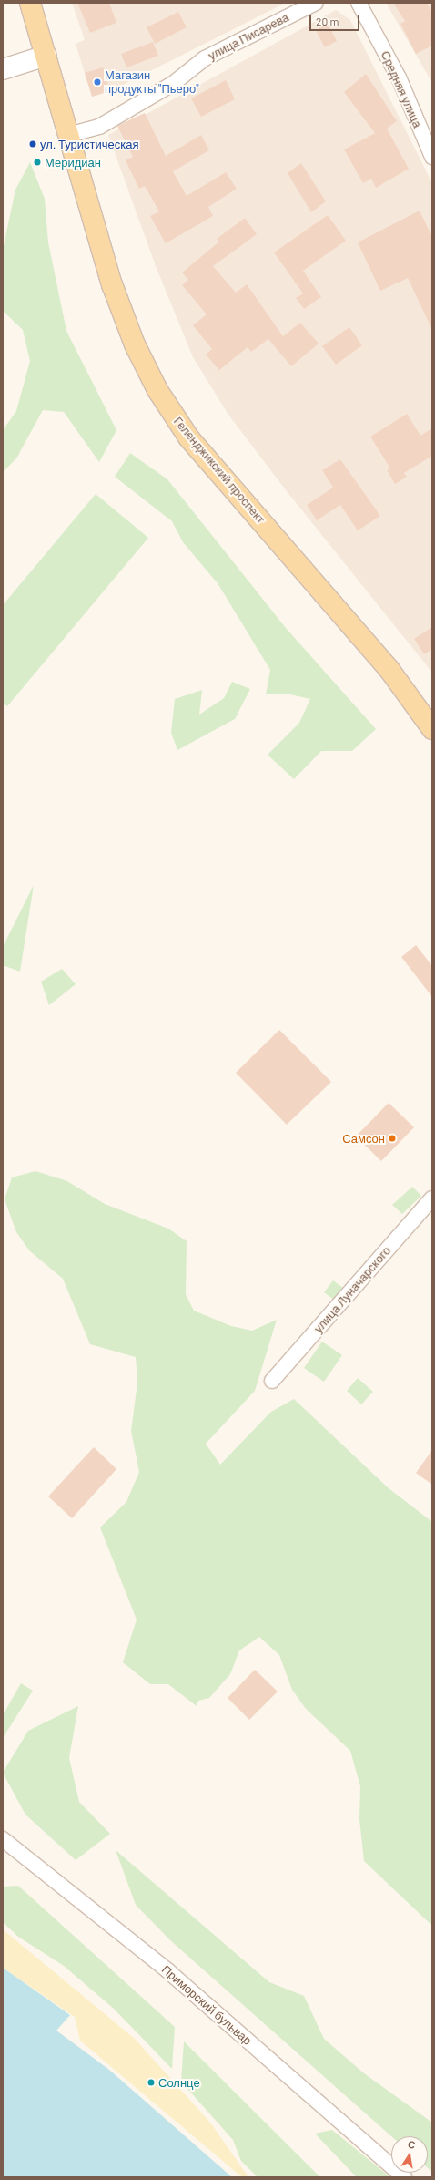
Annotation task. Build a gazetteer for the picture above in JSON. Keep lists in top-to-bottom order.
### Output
{
  "streets": {
    "main road": ["Геленджикский проспект"],
    "street": [
      "улица Писарева",
      "Средняя улица",
      "улица Луначарского",
      "Приморский бульвар"
    ]
  },
  "crossings": [
    ["улица Писарева", "Геленджикский проспект"]
  ],
  "places": [
    "Магазин продукты \"Пьеро\"",
    "ул. Туристическая",
    "Меридиан",
    "Самсон",
    "Солнце"
  ],
  "scale_bar": "20 m",
  "north": "top"
}
